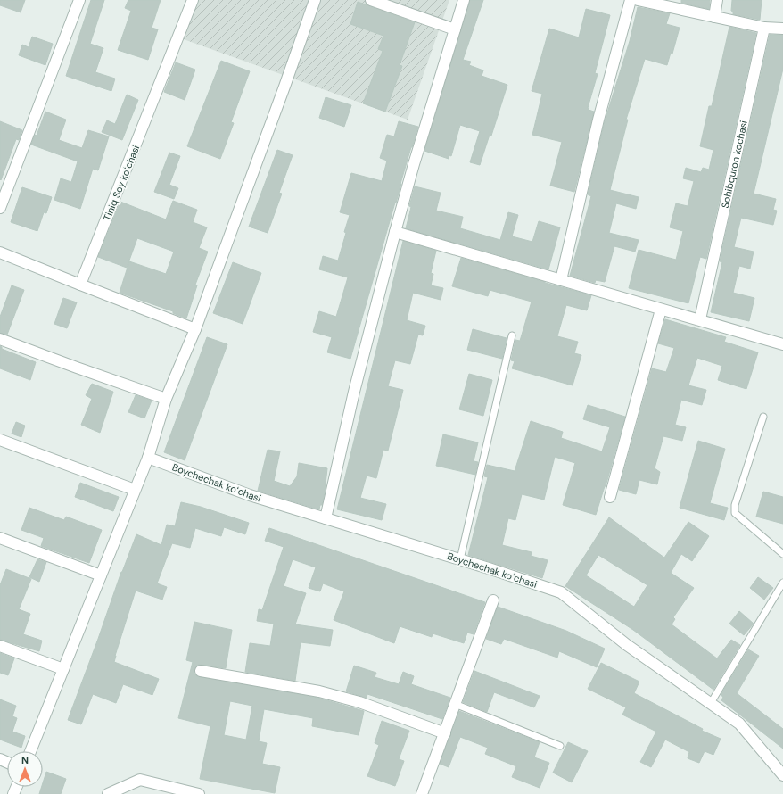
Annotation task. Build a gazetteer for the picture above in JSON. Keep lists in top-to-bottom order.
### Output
{
  "streets": {
    "street": ["Sohibquron kochasi", "Tiniq Soy koʻchasi", "Boychechak koʻchasi"]
  },
  "north": "top"
}
